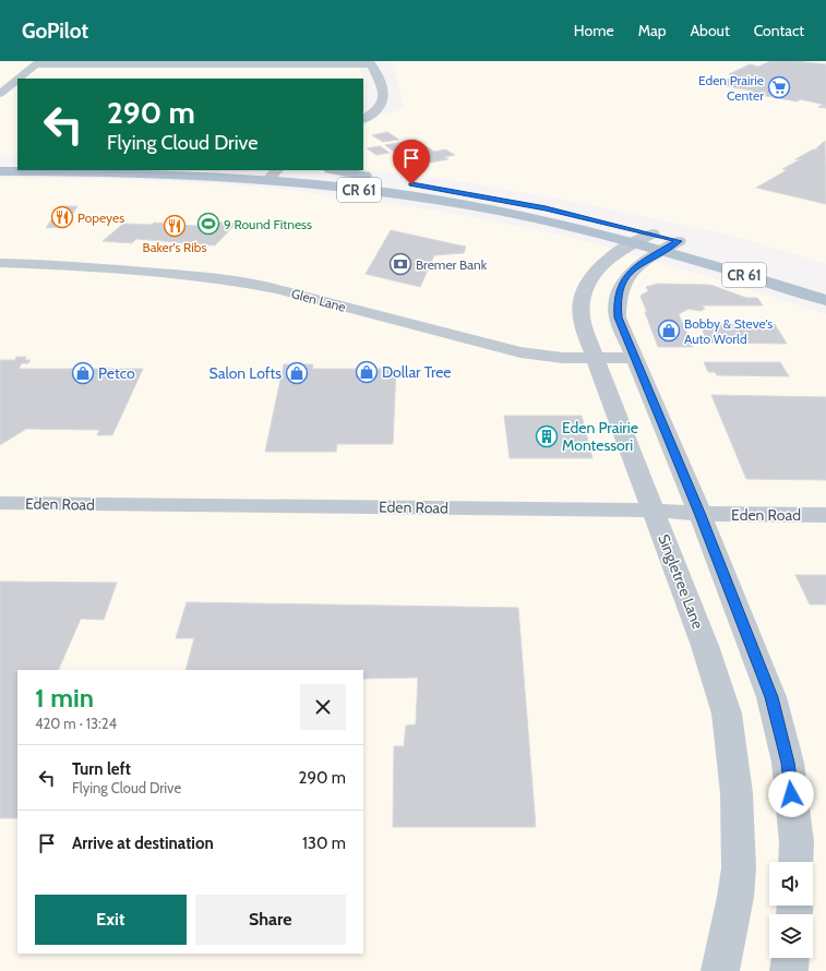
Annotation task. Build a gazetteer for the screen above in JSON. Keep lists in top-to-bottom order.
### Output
{
  "streets": {
    "main road": ["CR 61"],
    "street": ["Glen Lane", "Eden Road", "Singletree Lane"]
  },
  "crossings": [
    ["CR 61", "Singletree Lane"],
    ["Glen Lane", "Singletree Lane"],
    ["Eden Road", "Singletree Lane"]
  ],
  "places": {
    "supermarket": ["Eden Prairie Center"],
    "restaurant": ["Popeyes", "Baker's Ribs"],
    "sports": ["9 Round Fitness"],
    "bank": ["Bremer Bank"],
    "shop": [
      "Bobby & Steve's Auto World",
      "Dollar Tree",
      "Petco",
      "Salon Lofts"
    ],
    "building": ["Eden Prairie Montessori"]
  },
  "page": {
    "header": "GoPilot",
    "nav": [
      "Home",
      "Map",
      "About",
      "Contact"
    ],
    "turn": ["290 m", "Flying Cloud Drive"],
    "heading": ["1 min", "420 m · 13:24"],
    "list": [
      {
        "name": "Turn left",
        "note": "Flying Cloud Drive",
        "value": "290 m"
      },
      {
        "name": "Arrive at destination",
        "value": "130 m"
      }
    ],
    "buttons": ["Exit", "Share"]
  }
}
